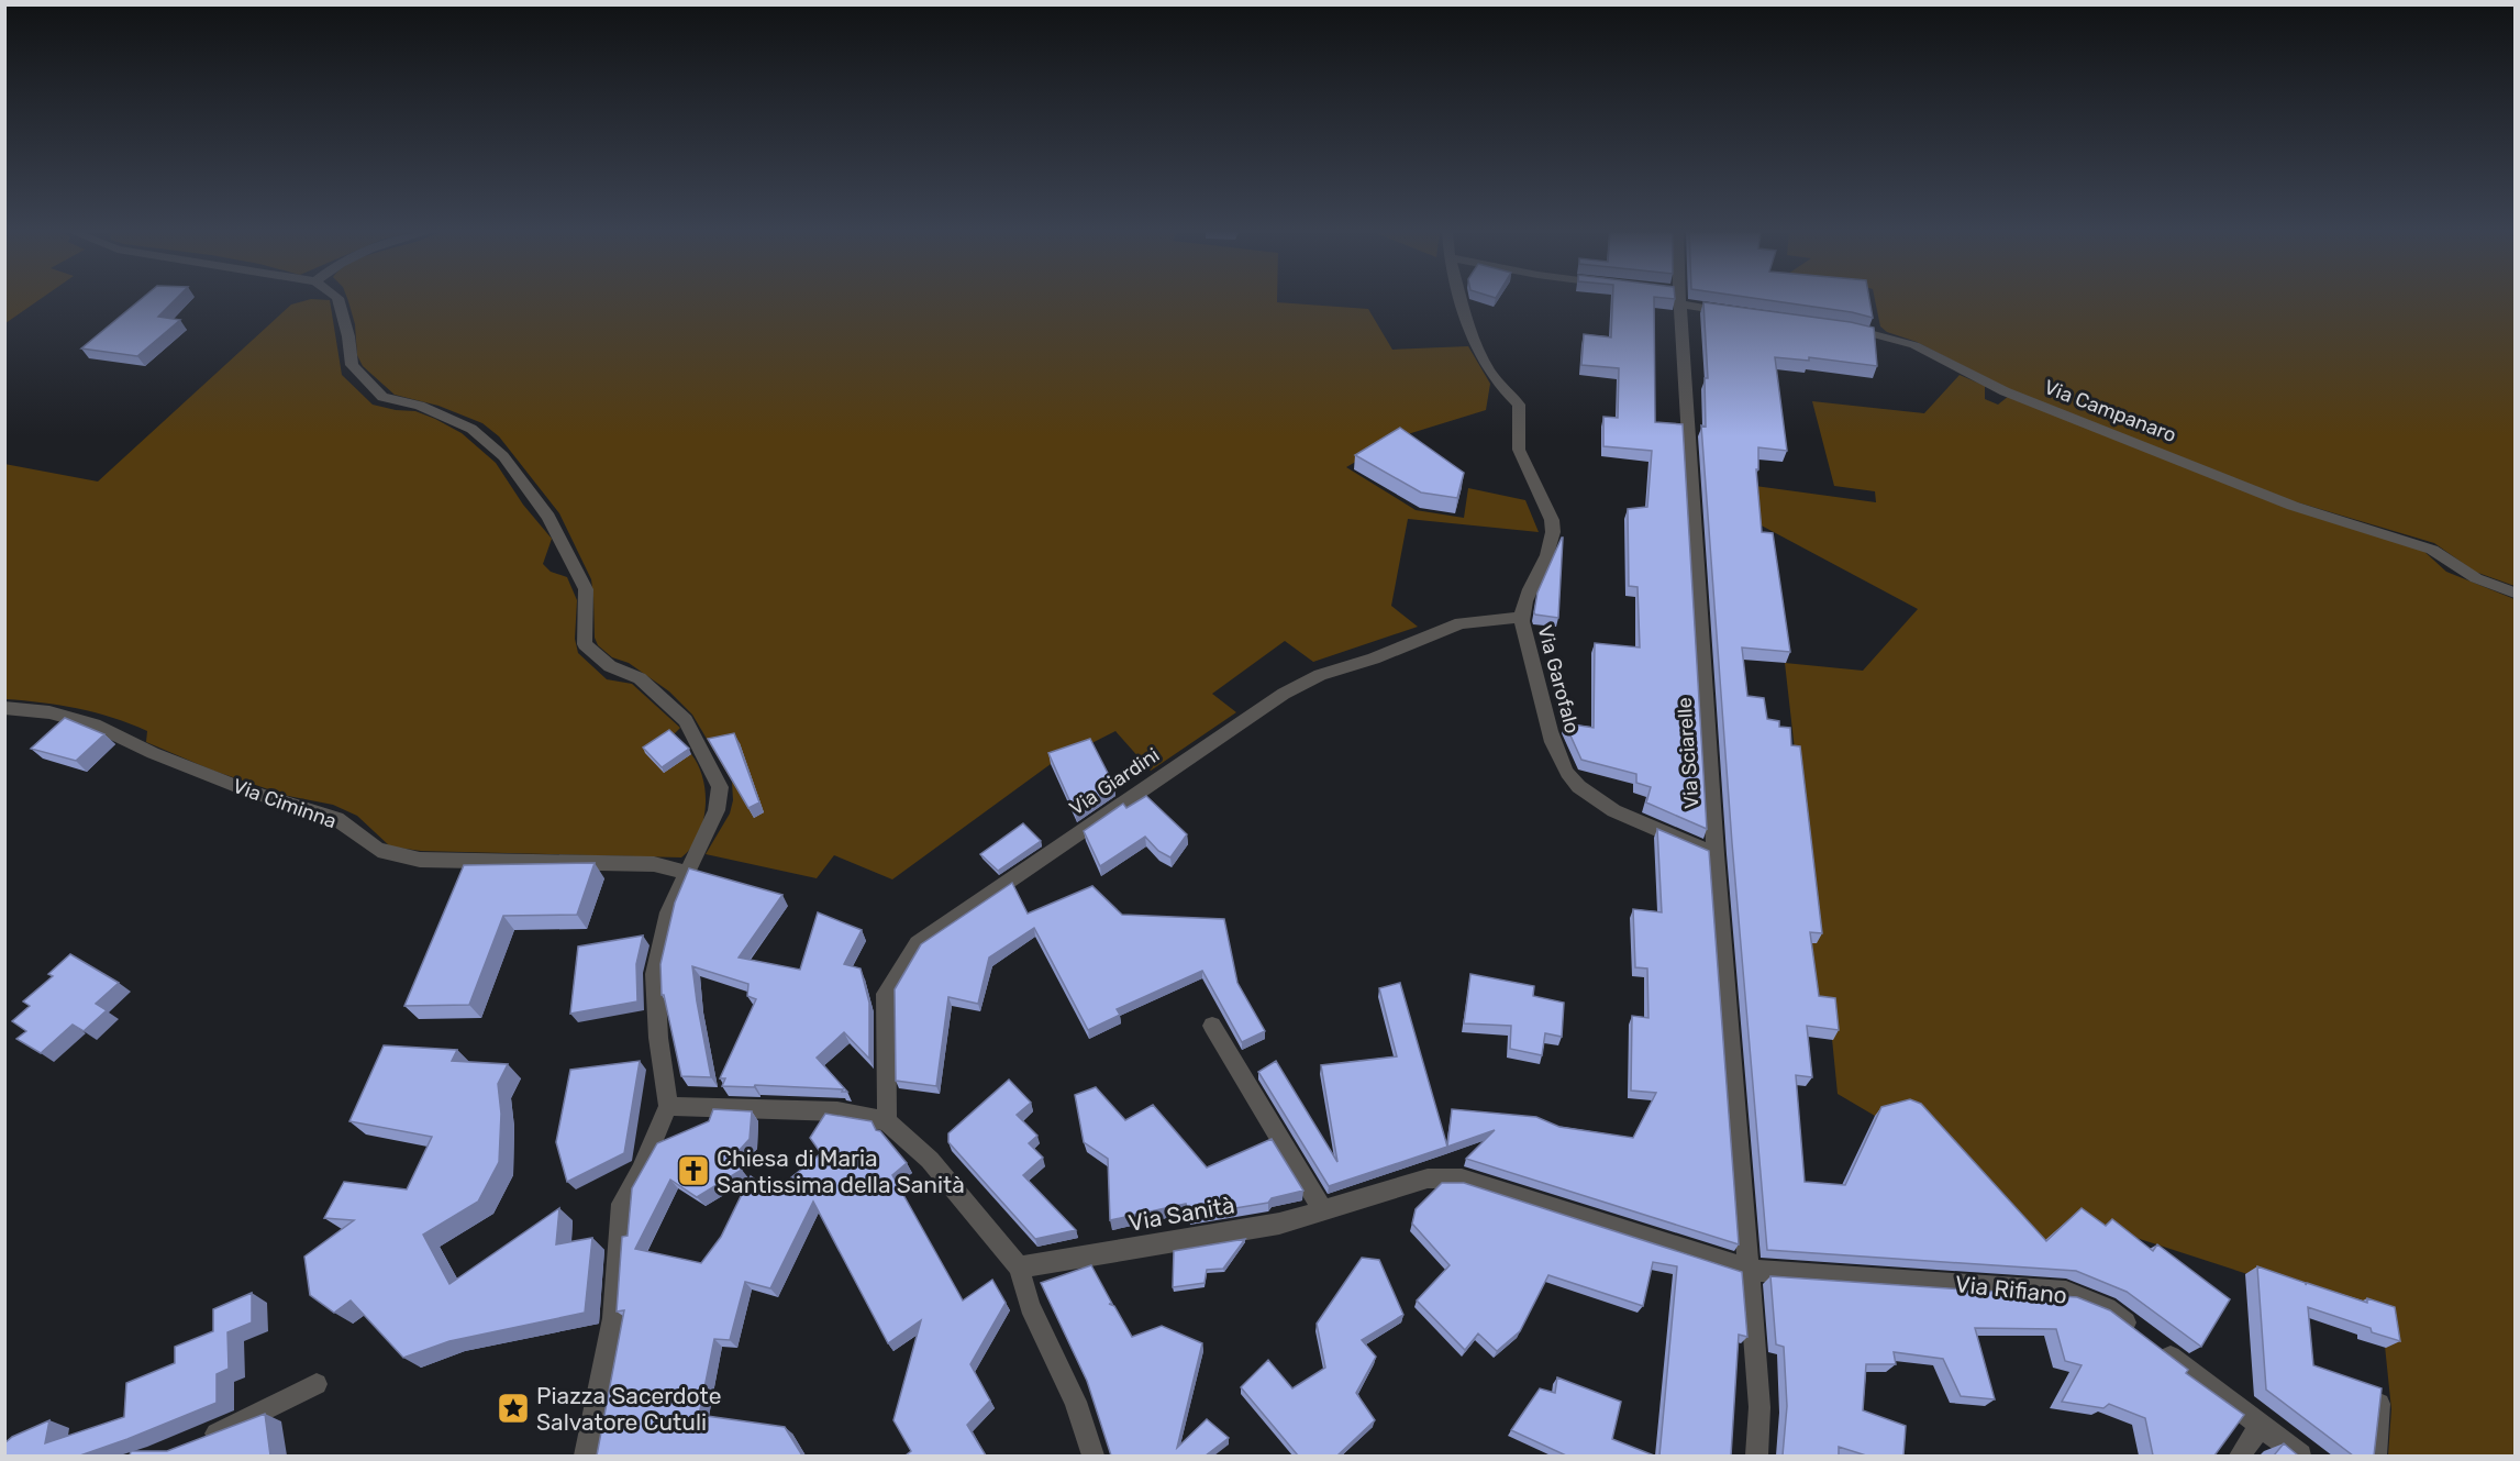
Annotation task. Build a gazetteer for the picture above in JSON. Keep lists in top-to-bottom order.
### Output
{
  "streets": {
    "street": [
      "Via Campanaro",
      "Via Garofalo",
      "Via Sciarelle",
      "Via Giardini",
      "Via Ciminna",
      "Via Sanità",
      "Via Rifiano"
    ]
  },
  "crossings": [
    ["Via Garofalo", "Via Sciarelle"],
    ["Via Garofalo", "Via Giardini"],
    ["Via Sciarelle", "Via Sanità"],
    ["Via Sciarelle", "Via Rifiano"],
    ["Via Sanità", "Via Rifiano"]
  ],
  "places": {
    "church": ["Chiesa di Maria Santissima della Sanità"],
    "place": ["Piazza Sacerdote Salvatore Cutuli"]
  }
}
